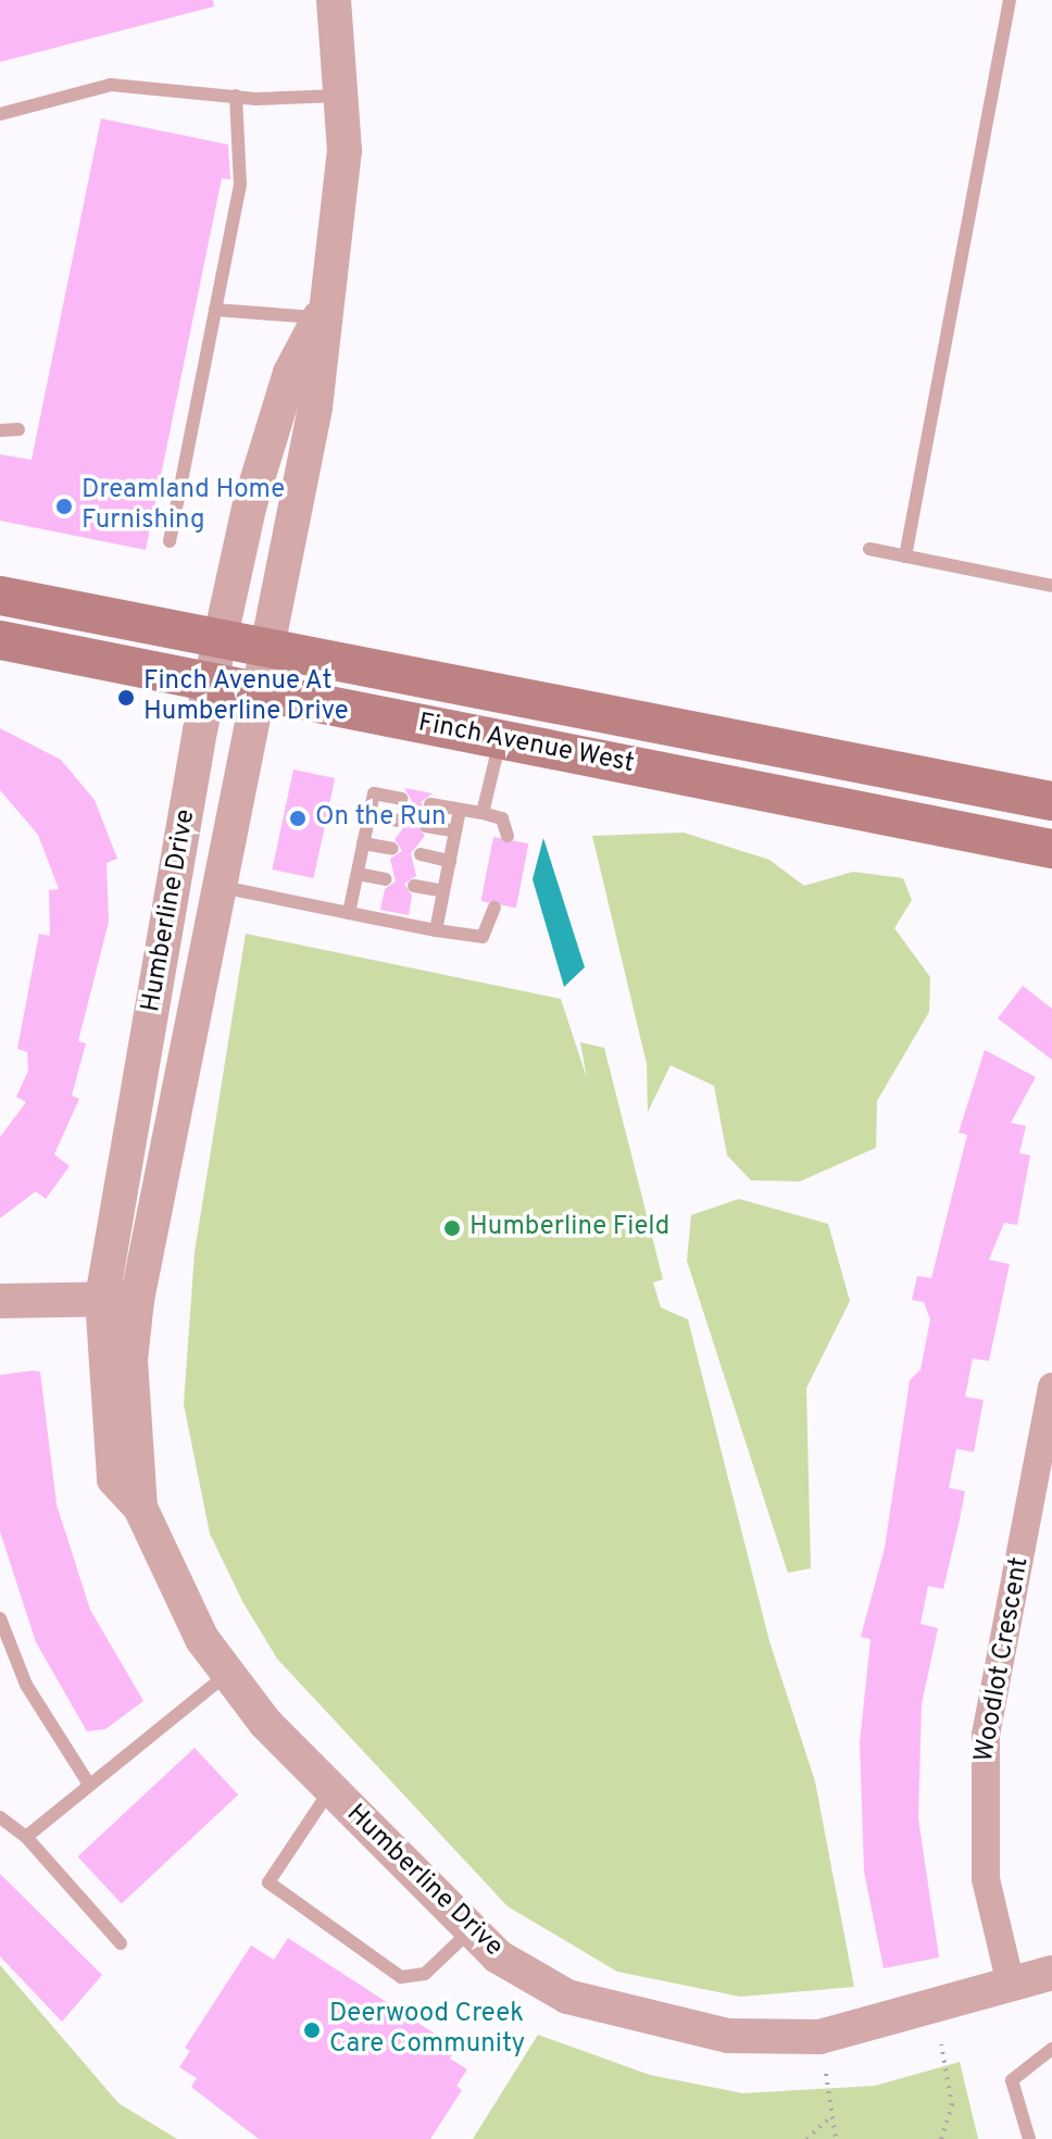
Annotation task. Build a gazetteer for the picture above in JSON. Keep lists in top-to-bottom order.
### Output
{
  "streets": {
    "main road": ["Finch Avenue West"],
    "street": ["Humberline Drive", "Woodlot Crescent"]
  },
  "crossings": [
    ["Finch Avenue West", "Humberline Drive"],
    ["Humberline Drive", "Woodlot Crescent"]
  ],
  "places": [
    "Dreamland Home Furnishing",
    "Finch Avenue At Humberline Drive",
    "On the Run",
    "Humberline Field",
    "Deerwood Creek Care Community"
  ]
}
